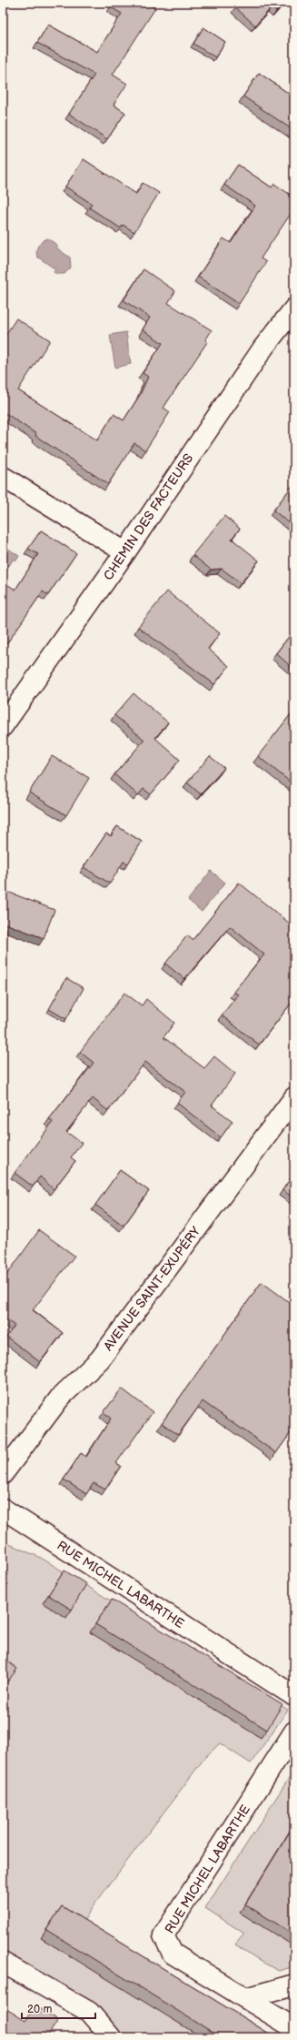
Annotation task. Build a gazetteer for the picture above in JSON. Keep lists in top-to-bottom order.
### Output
{
  "streets": {
    "street": ["CHEMIN DES FACTEURS", "AVENUE SAINT-EXUPÉRY", "RUE MICHEL LABARTHE"]
  },
  "scale_bar": "20 m"
}
